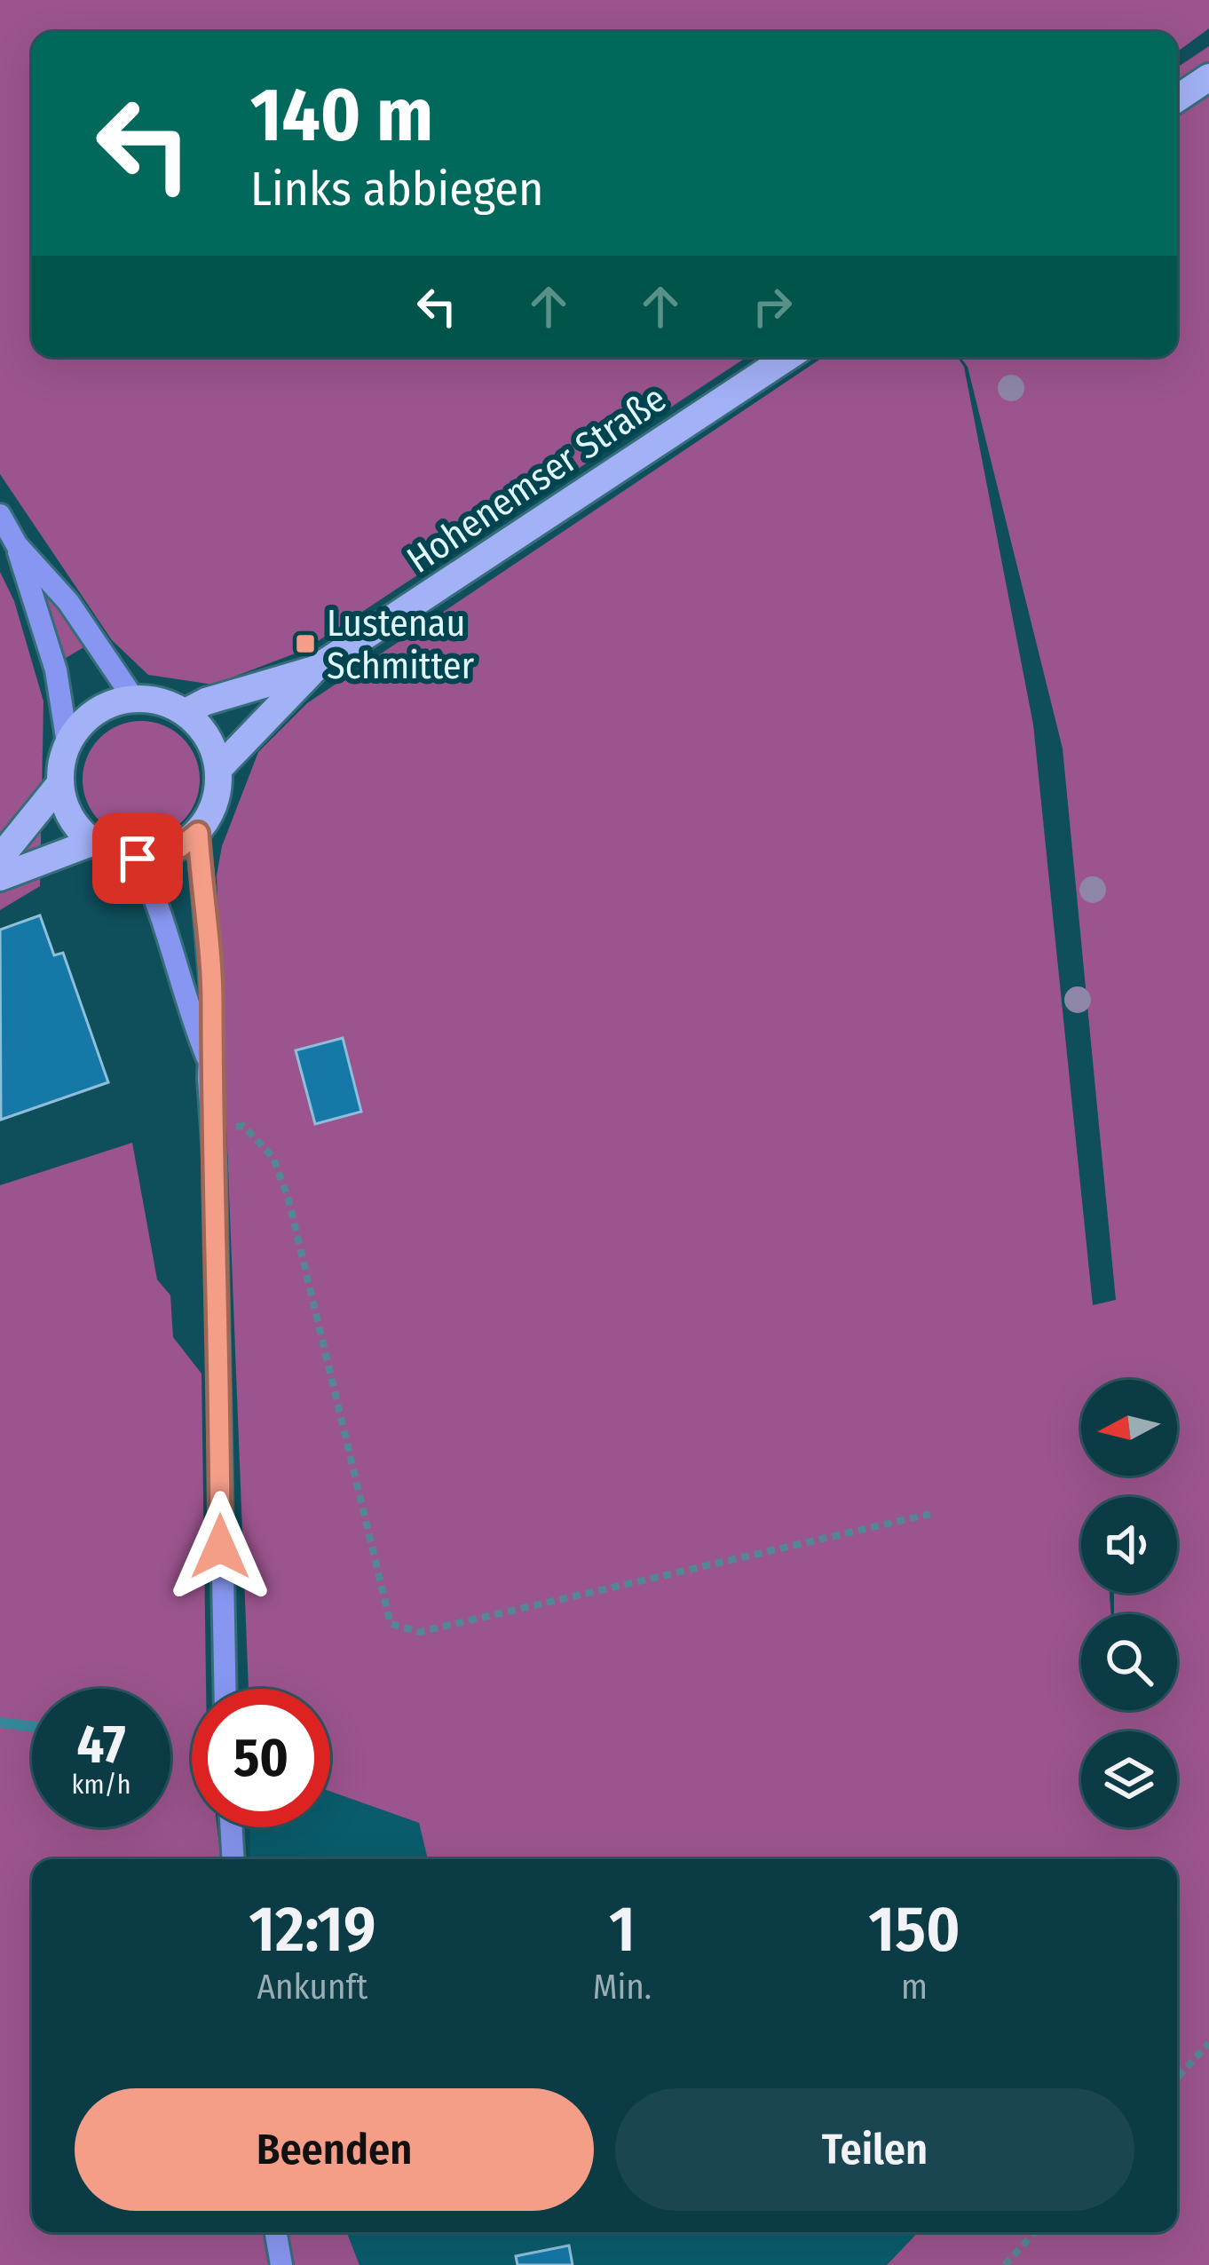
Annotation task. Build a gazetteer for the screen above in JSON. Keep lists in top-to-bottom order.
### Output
{
  "streets": {
    "main road": ["Hohenemser Straße"]
  },
  "places": {
    "transit": ["Lustenau Schmitter"]
  },
  "north": "left",
  "page": {
    "turn": ["140 m", "Links abbiegen"],
    "speed": "47 km/h",
    "limit": "50",
    "eta": [
      "12:19",
      "Ankunft",
      "1",
      "Min.",
      "150",
      "m"
    ],
    "buttons": ["Beenden", "Teilen"]
  }
}
